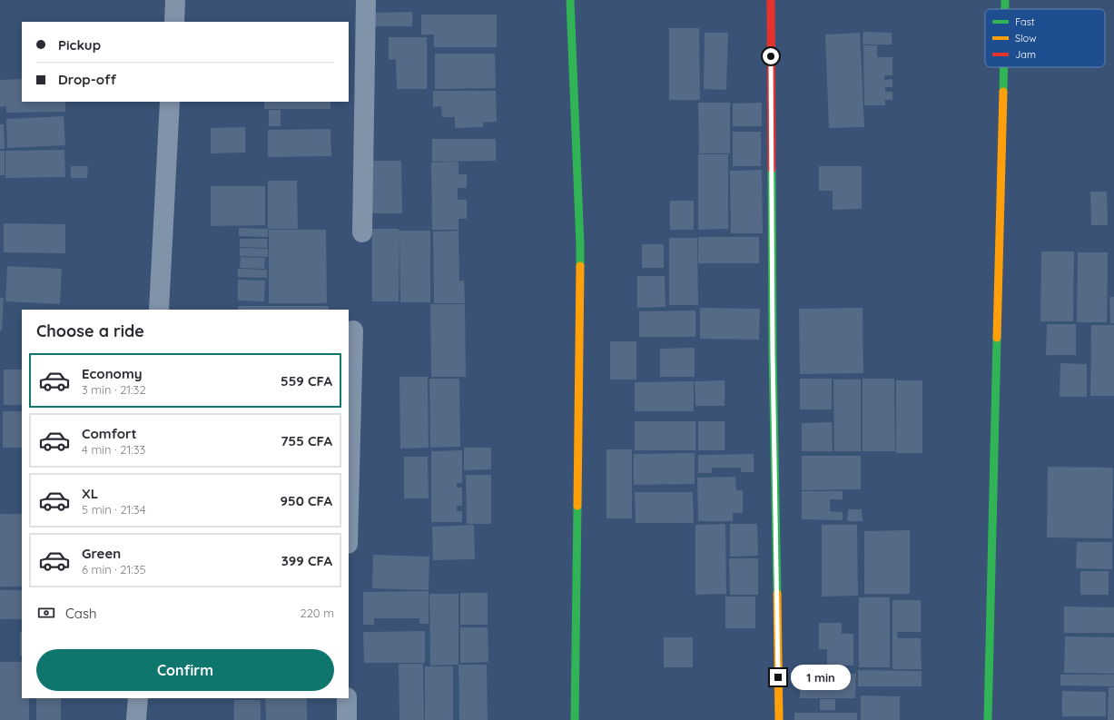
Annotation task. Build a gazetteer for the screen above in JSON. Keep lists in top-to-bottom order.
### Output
{
  "legend": ["Fast", "Slow", "Jam"],
  "page": {
    "banner": ["Pickup", "Drop-off"],
    "heading": "Choose a ride",
    "list": [
      {
        "name": "Economy",
        "note": "3 min · 21:32",
        "value": "559 CFA"
      },
      {
        "name": "Comfort",
        "note": "4 min · 21:33",
        "value": "755 CFA"
      },
      {
        "name": "XL",
        "note": "5 min · 21:34",
        "value": "950 CFA"
      },
      {
        "name": "Green",
        "note": "6 min · 21:35",
        "value": "399 CFA"
      }
    ],
    "pay": ["Cash", "220 m"],
    "buttons": "Confirm",
    "bubble": "1 min"
  }
}
